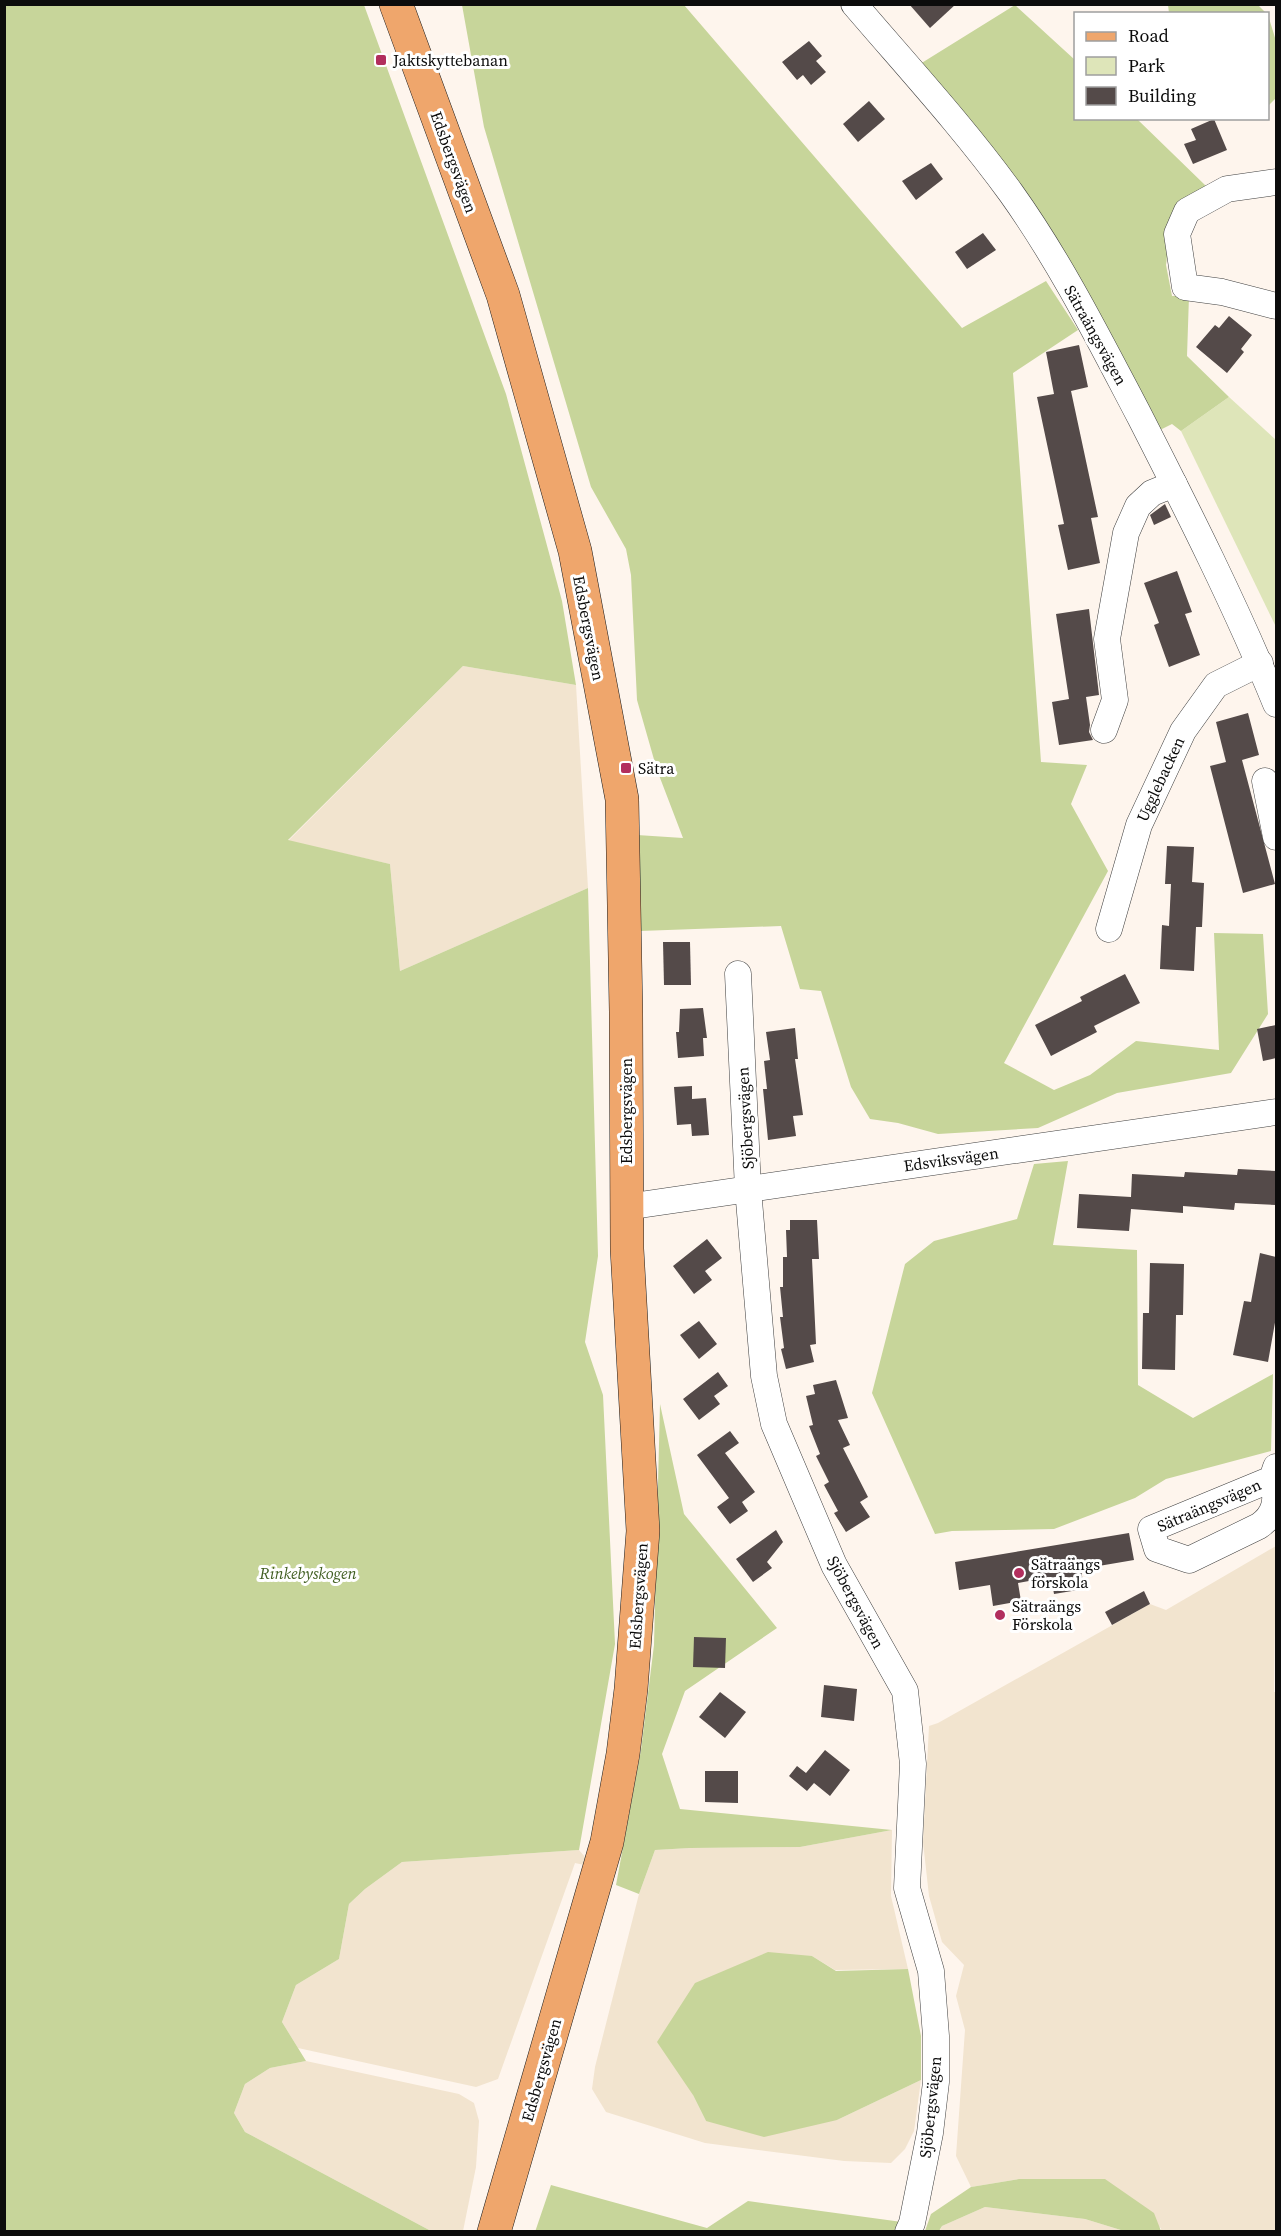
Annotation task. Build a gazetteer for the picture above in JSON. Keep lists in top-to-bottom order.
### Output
{
  "streets": {
    "main road": ["Edsbergsvägen"],
    "street": [
      "Sätraängsvägen",
      "Ugglebacken",
      "Sjöbergsvägen",
      "Edsviksvägen"
    ]
  },
  "crossings": [
    ["Edsbergsvägen", "Edsviksvägen"],
    ["Sätraängsvägen", "Ugglebacken"],
    ["Sjöbergsvägen", "Edsviksvägen"]
  ],
  "parks": ["Rinkebyskogen"],
  "places": {
    "transit": ["Jaktskyttebanan", "Sätra"],
    "other": ["Sätraängs förskola", "Sätraängs Förskola"]
  },
  "legend": ["Road", "Park", "Building"]
}
